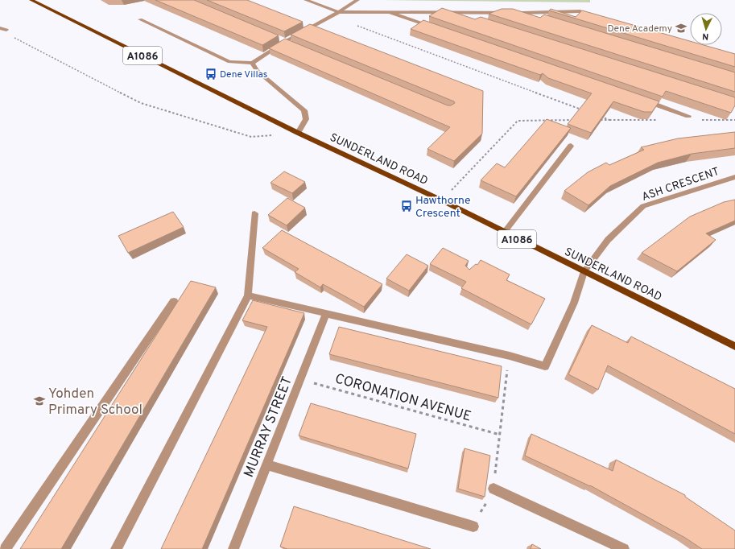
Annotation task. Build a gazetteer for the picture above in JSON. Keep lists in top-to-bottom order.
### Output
{
  "streets": {
    "main road": ["A1086", "SUNDERLAND ROAD"],
    "street": ["ASH CRESCENT", "MURRAY STREET"],
    "path": ["CORONATION AVENUE"]
  },
  "crossings": [
    ["SUNDERLAND ROAD", "ASH CRESCENT"],
    ["CORONATION AVENUE", "MURRAY STREET"]
  ],
  "places": {
    "school or university": ["Dene Academy", "Yohden Primary School"],
    "bus stop": ["Dene Villas", "Hawthorne Crescent"]
  },
  "north": "bottom"
}
